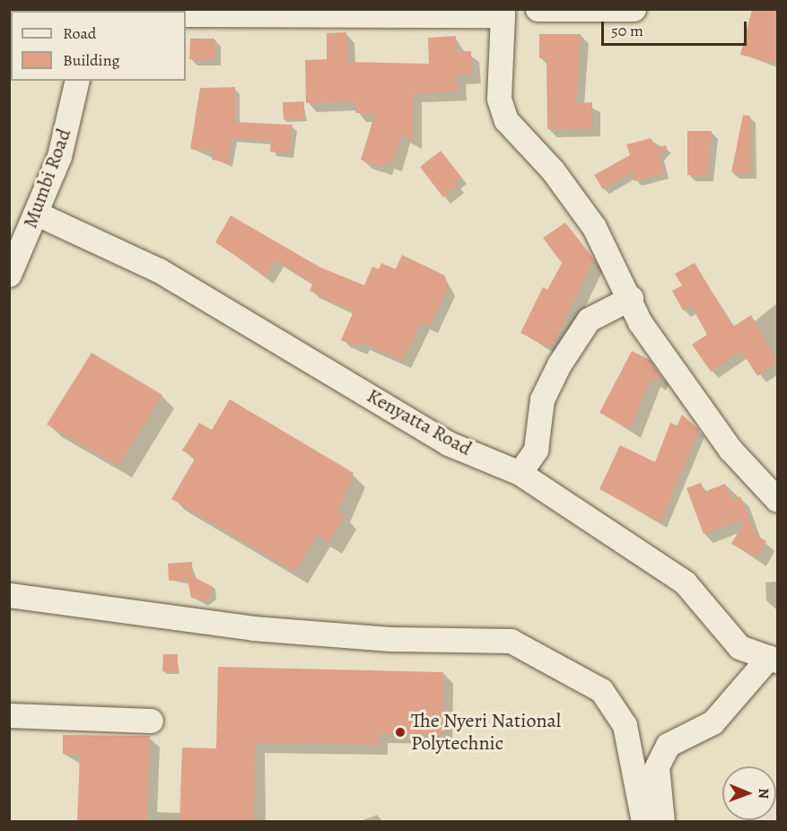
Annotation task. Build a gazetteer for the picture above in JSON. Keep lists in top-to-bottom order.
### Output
{
  "streets": {
    "street": ["Mumbi Road", "Kenyatta Road"]
  },
  "crossings": [
    ["Mumbi Road", "Kenyatta Road"]
  ],
  "places": ["The Nyeri National Polytechnic"],
  "legend": ["Road", "Building"],
  "scale_bar": "50 m",
  "north": "right"
}
